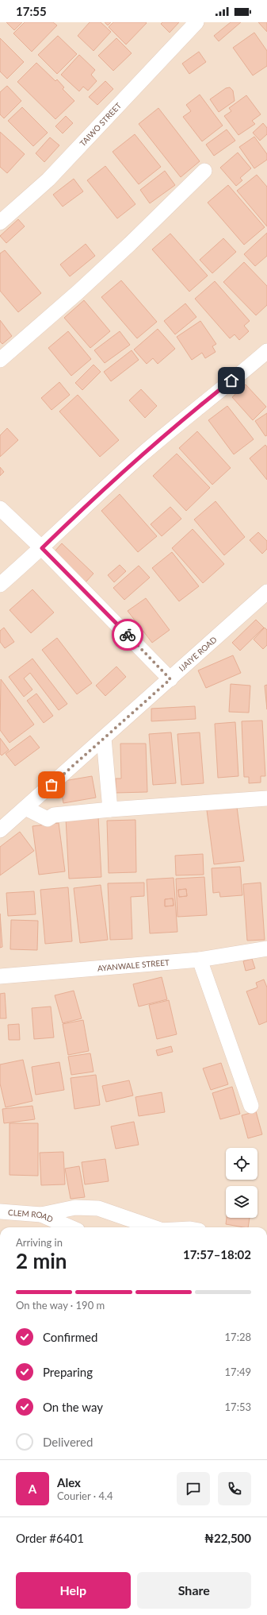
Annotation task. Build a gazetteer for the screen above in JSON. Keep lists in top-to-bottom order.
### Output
{
  "streets": {
    "street": [
      "TAIWO STREET",
      "IJAIYE ROAD",
      "AYANWALE STREET",
      "CLEM ROAD"
    ]
  },
  "page": {
    "status": "17:55",
    "heading": ["2 min", "Arriving in", "17:57–18:02"],
    "panel": [
      "Alex",
      "Courier · 4.4",
      "Order #6401",
      "₦22,500"
    ],
    "bar": "On the way · 190 m",
    "list": [
      ["Confirmed", "17:28"],
      ["Preparing", "17:49"],
      ["On the way", "17:53"],
      "Delivered"
    ],
    "round": "A",
    "buttons": ["Help", "Share"]
  }
}
